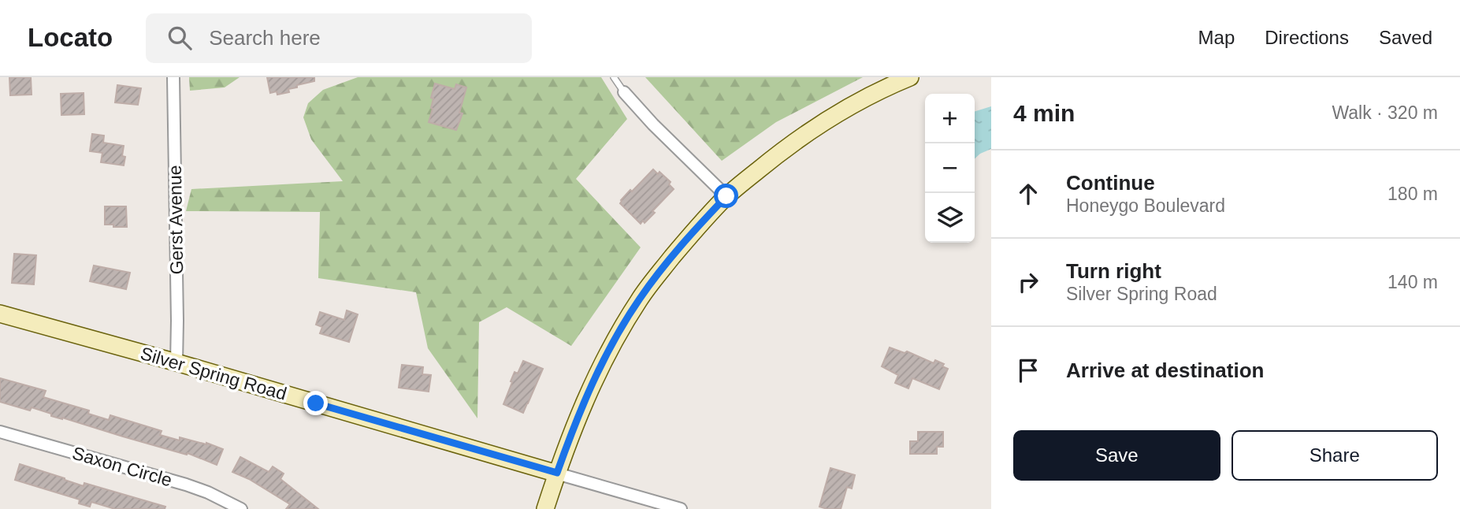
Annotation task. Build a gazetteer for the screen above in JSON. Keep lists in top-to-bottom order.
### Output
{
  "streets": {
    "main road": ["Silver Spring Road"],
    "street": ["Gerst Avenue", "Saxon Circle"]
  },
  "crossings": [
    ["Gerst Avenue", "Silver Spring Road"]
  ],
  "page": {
    "header": "Locato",
    "search": "Search here",
    "nav": ["Map", "Directions", "Saved"],
    "heading": ["4 min", "Walk · 320 m"],
    "map_buttons": ["+", "−"],
    "list": [
      ["Continue", "Honeygo Boulevard", "180 m"],
      ["Turn right", "Silver Spring Road", "140 m"],
      "Arrive at destination"
    ],
    "buttons": ["Save", "Share"]
  }
}
